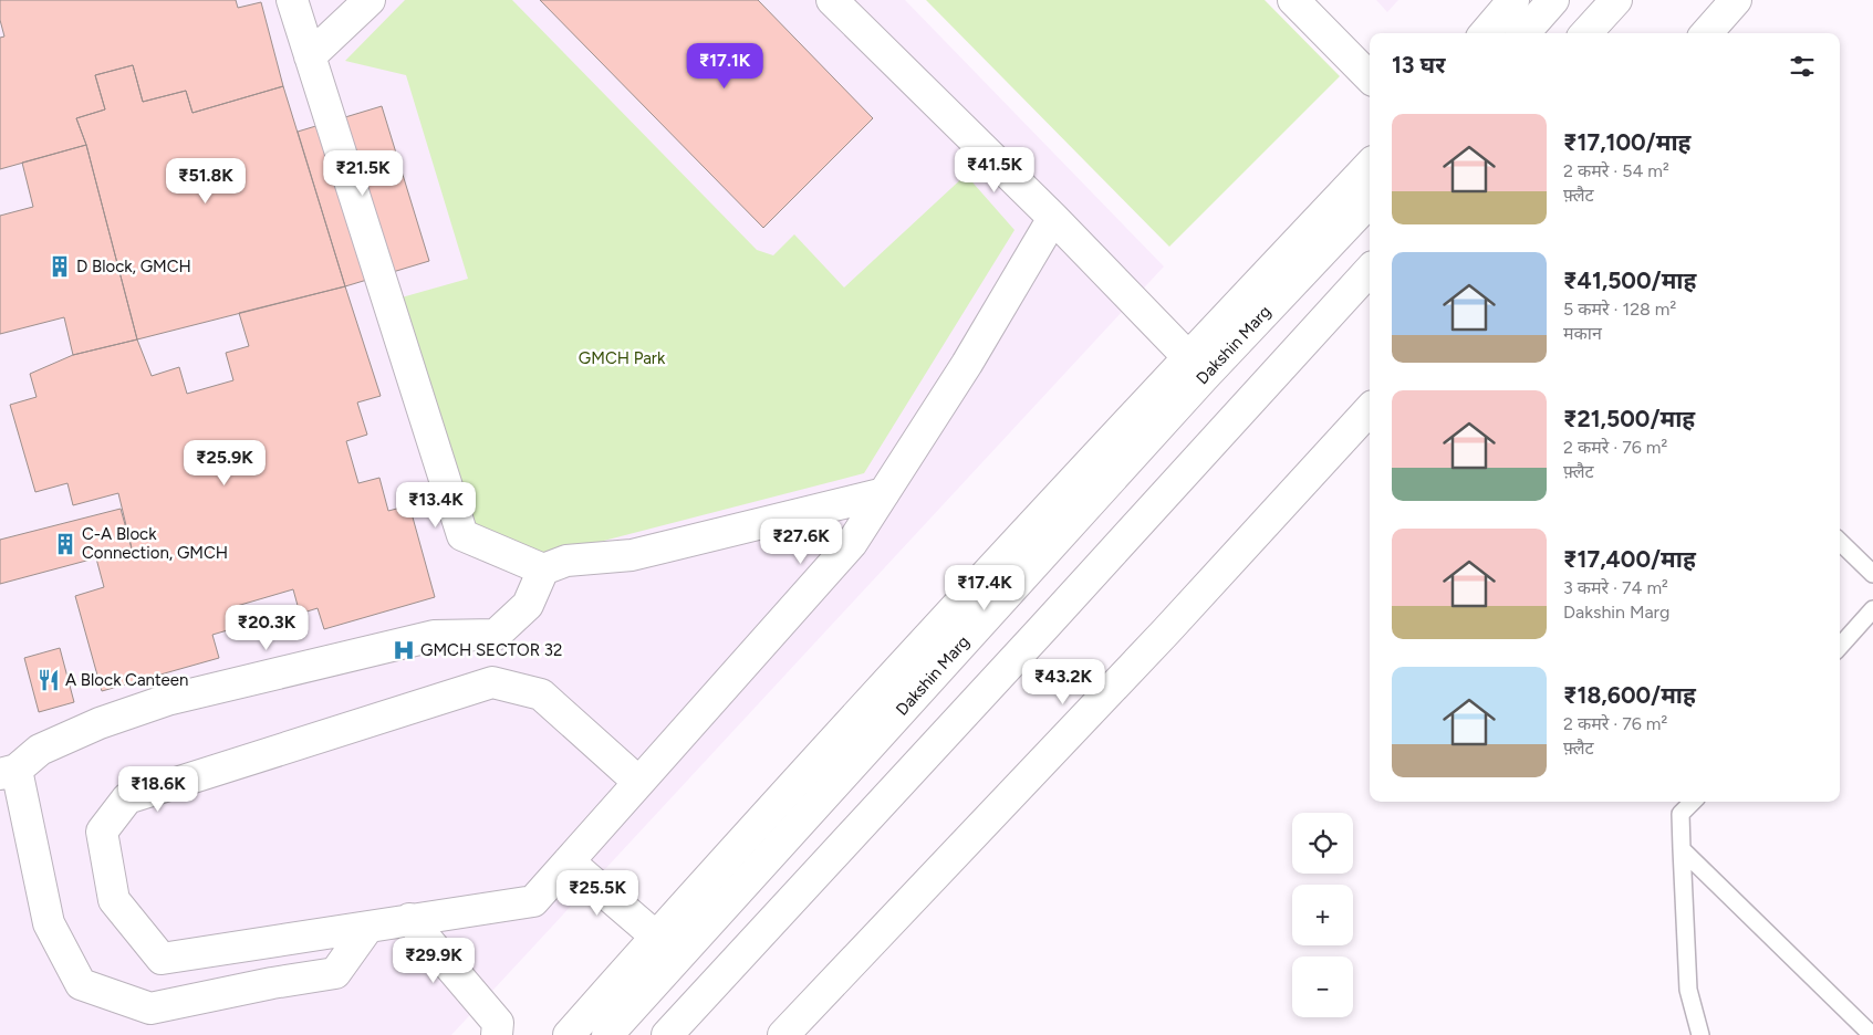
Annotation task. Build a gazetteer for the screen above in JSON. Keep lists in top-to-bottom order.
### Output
{
  "streets": {
    "street": ["Dakshin Marg"]
  },
  "parks": ["GMCH Park"],
  "places": {
    "building": ["D Block, GMCH", "C-A Block Connection, GMCH"],
    "hospital": ["GMCH SECTOR 32"],
    "restaurant": ["A Block Canteen"]
  },
  "page": {
    "heading": "13 घर",
    "price": [
      "₹17.1K",
      "₹41.5K",
      "₹21.5K",
      "₹51.8K",
      "₹25.9K",
      "₹13.4K",
      "₹27.6K",
      "₹17.4K",
      "₹20.3K",
      "₹43.2K",
      "₹18.6K",
      "₹25.5K",
      "₹29.9K"
    ],
    "list": [
      {
        "name": "₹17,100/माह",
        "note": "2 कमरे · 54 m² · फ़्लैट"
      },
      {
        "name": "₹41,500/माह",
        "note": "5 कमरे · 128 m² · मकान"
      },
      {
        "name": "₹21,500/माह",
        "note": "2 कमरे · 76 m² · फ़्लैट"
      },
      {
        "name": "₹17,400/माह",
        "note": "3 कमरे · 74 m² · Dakshin Marg"
      },
      {
        "name": "₹18,600/माह",
        "note": "2 कमरे · 76 m² · फ़्लैट"
      }
    ],
    "map_buttons": ["+", "−"]
  }
}
